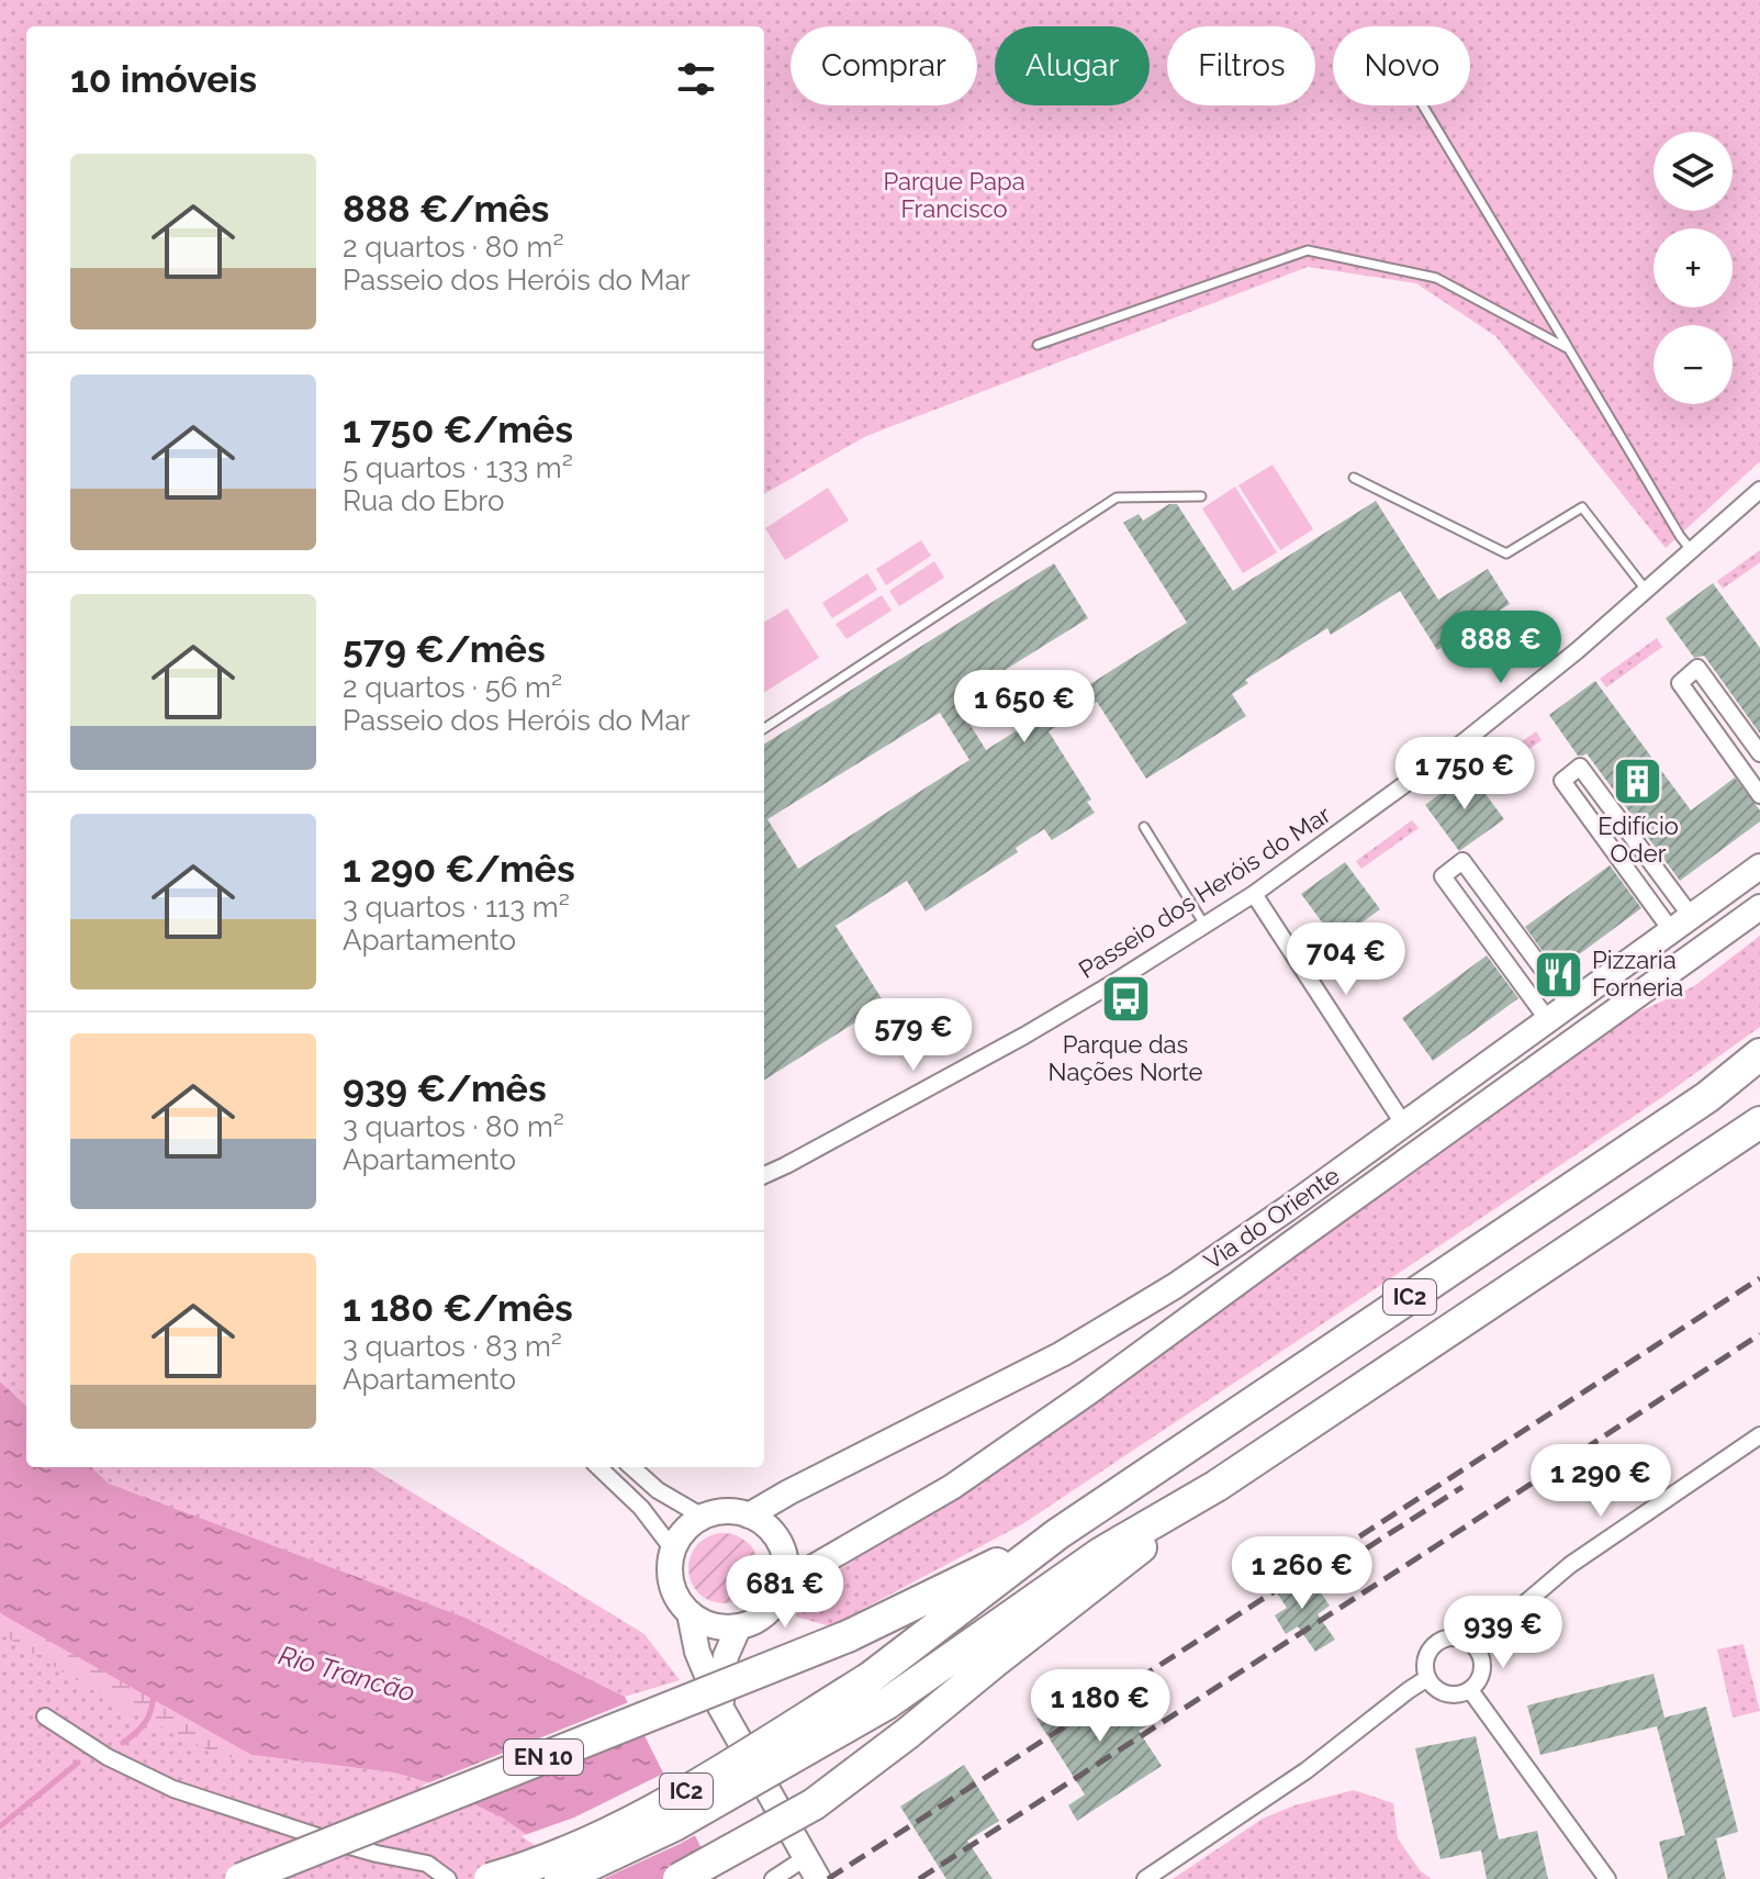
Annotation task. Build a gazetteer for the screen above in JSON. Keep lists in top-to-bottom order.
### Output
{
  "streets": {
    "highway": ["IC2", "EN 10"],
    "street": ["Passeio dos Heróis do Mar", "Via do Oriente"]
  },
  "crossings": [
    ["IC2", "EN 10"]
  ],
  "water": ["Rio Trancão"],
  "parks": ["Parque Papa Francisco"],
  "places": {
    "building": ["Edifício Oder"],
    "restaurant": ["Pizzaria Forneria"],
    "bus stop": ["Parque das Nações Norte"]
  },
  "page": {
    "chip": [
      "Comprar",
      "Alugar",
      "Filtros",
      "Novo"
    ],
    "heading": "10 imóveis",
    "map_buttons": ["+", "−"],
    "list": [
      {
        "name": "888 €/mês",
        "note": "2 quartos · 80 m² · Passeio dos Heróis do Mar"
      },
      {
        "name": "1 750 €/mês",
        "note": "5 quartos · 133 m² · Rua do Ebro"
      },
      {
        "name": "579 €/mês",
        "note": "2 quartos · 56 m² · Passeio dos Heróis do Mar"
      },
      {
        "name": "1 290 €/mês",
        "note": "3 quartos · 113 m² · Apartamento"
      },
      {
        "name": "939 €/mês",
        "note": "3 quartos · 80 m² · Apartamento"
      },
      {
        "name": "1 180 €/mês",
        "note": "3 quartos · 83 m² · Apartamento"
      }
    ],
    "price": [
      "888 €",
      "1 650 €",
      "1 750 €",
      "704 €",
      "579 €",
      "1 290 €",
      "1 260 €",
      "681 €",
      "939 €",
      "1 180 €"
    ]
  }
}
